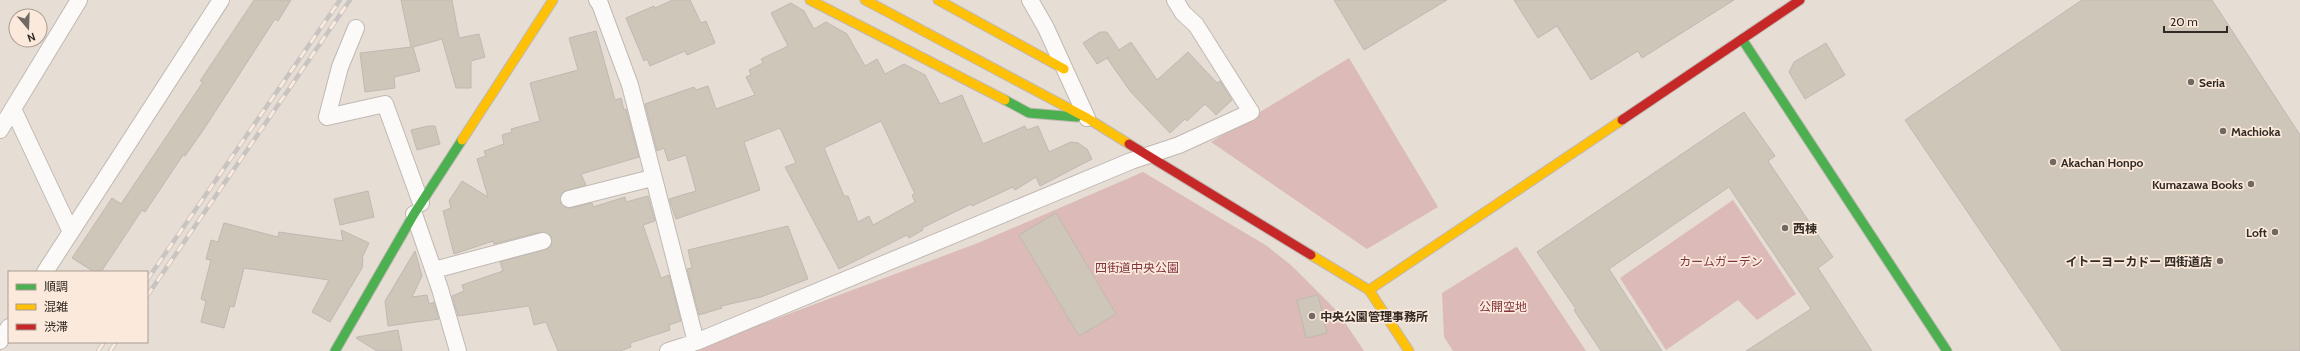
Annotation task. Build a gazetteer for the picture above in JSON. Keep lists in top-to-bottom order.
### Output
{
  "parks": ["カームガーデン", "四街道中央公園", "公開空地"],
  "places": [
    "Seria",
    "Machioka",
    "Akachan Honpo",
    "Kumazawa Books",
    "西棟",
    "Loft",
    "イトーヨーカドー 四街道店",
    "中央公園管理事務所"
  ],
  "legend": ["順調", "混雑", "渋滞"],
  "scale_bar": "20 m",
  "north": "bottom"
}
